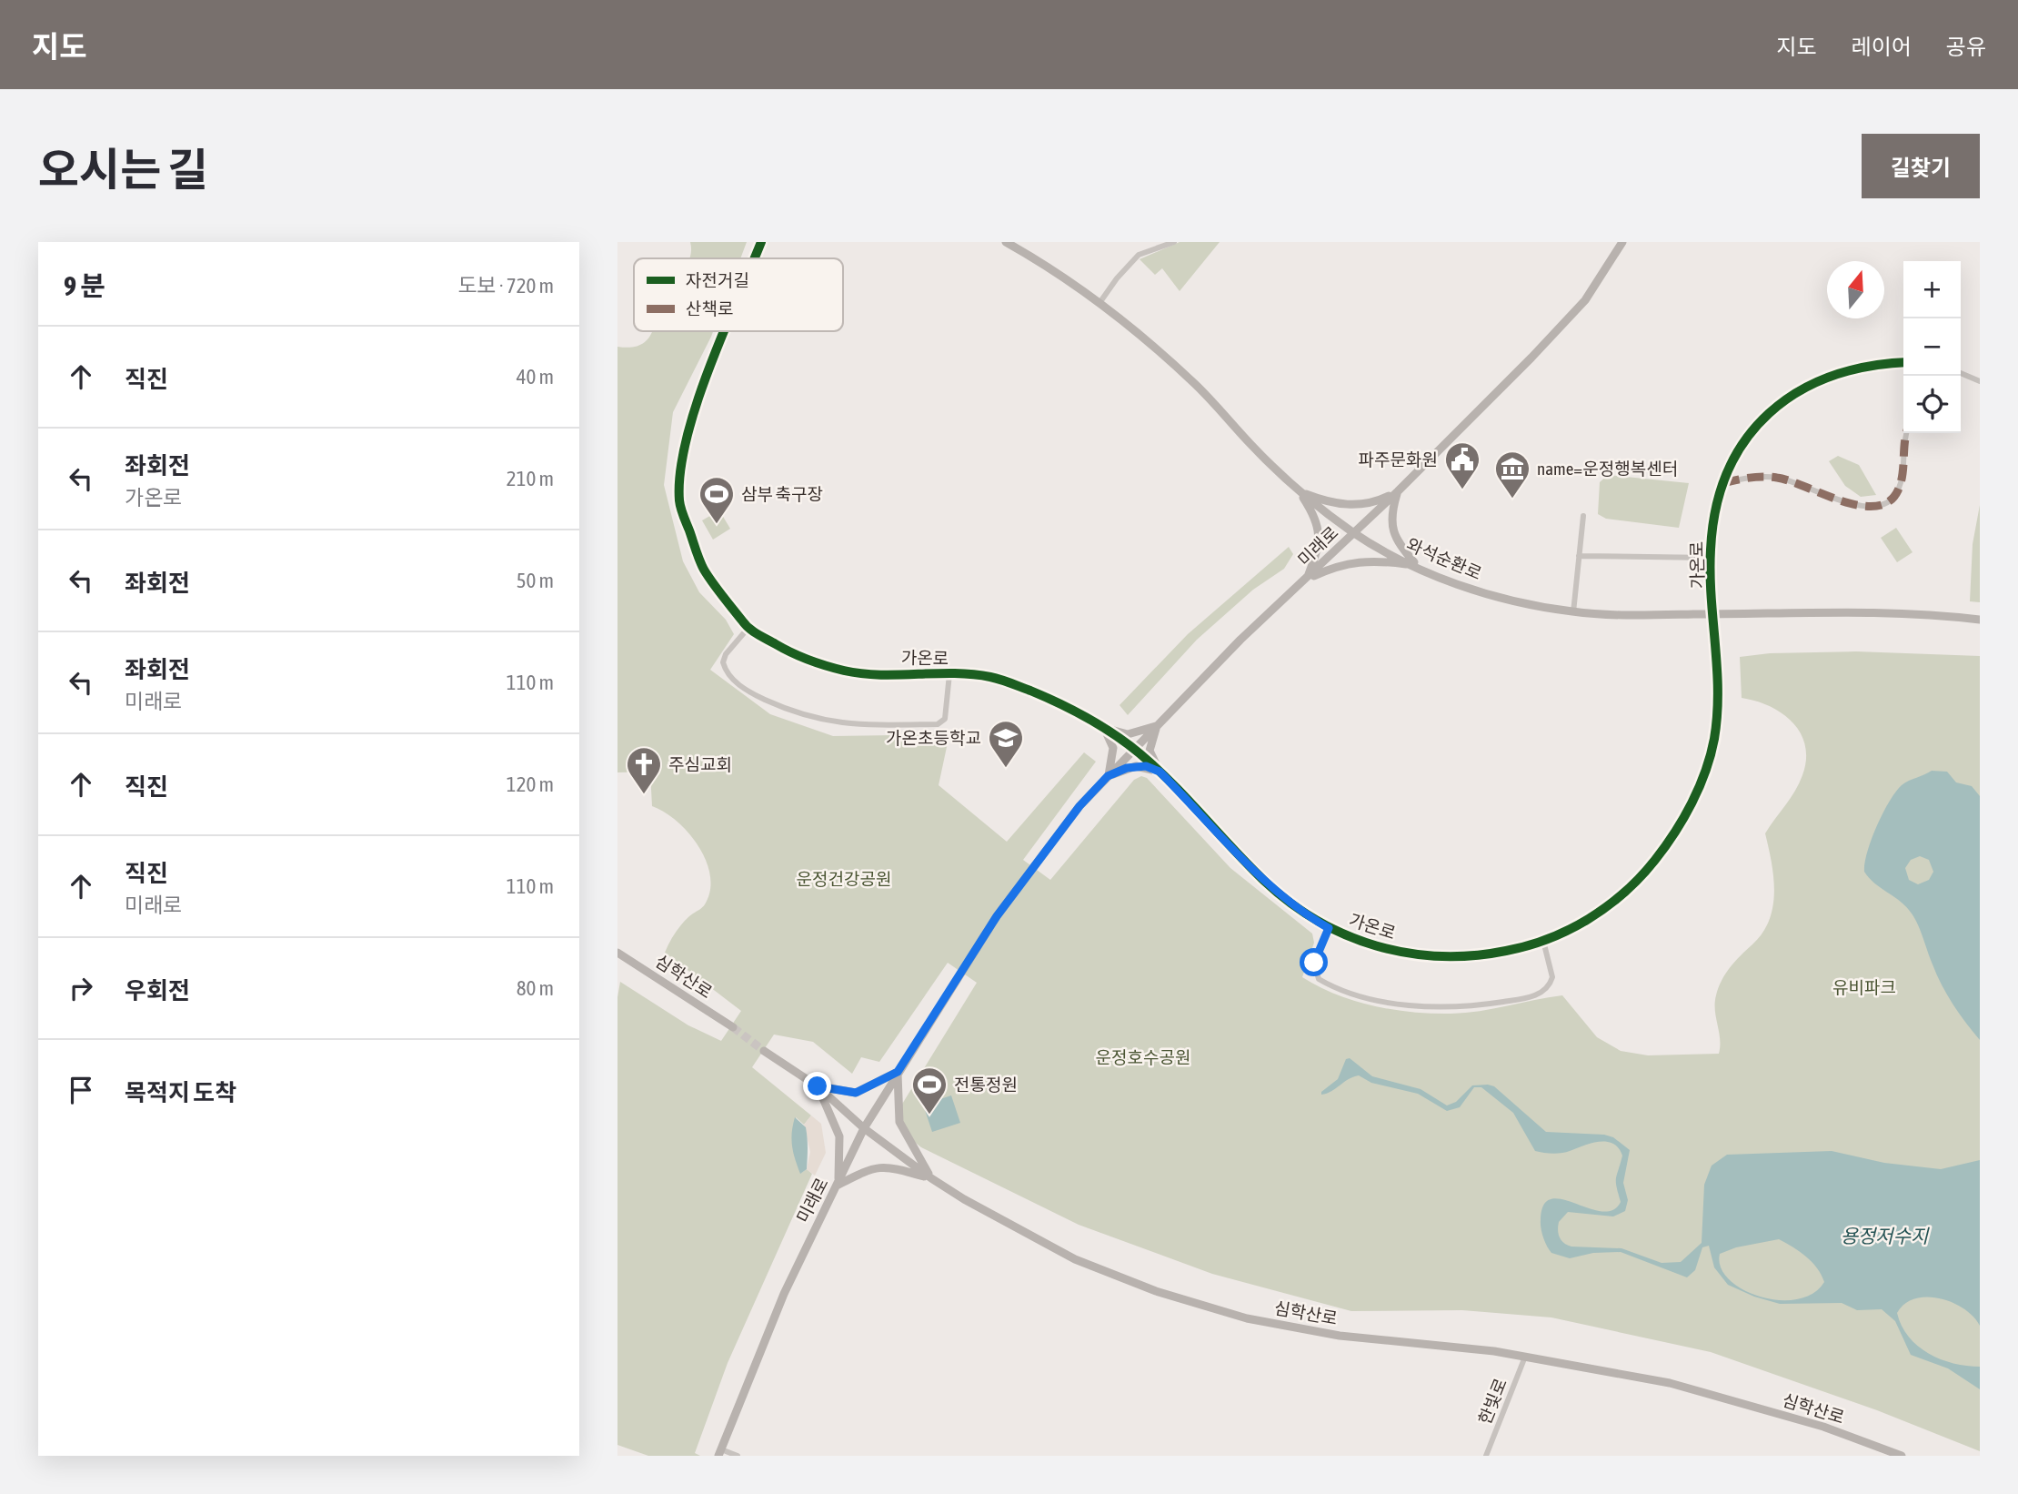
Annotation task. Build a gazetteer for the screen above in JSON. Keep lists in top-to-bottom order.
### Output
{
  "streets": {
    "street": [
      "미래로",
      "와석순환로",
      "가온로",
      "심학산로",
      "한빛로"
    ]
  },
  "crossings": [
    ["미래로", "와석순환로"],
    ["미래로", "가온로"],
    ["미래로", "심학산로"],
    ["와석순환로", "가온로"],
    ["심학산로", "한빛로"]
  ],
  "water": ["용정저수지"],
  "parks": ["운정건강공원", "유비파크", "운정호수공원"],
  "places": {
    "public building": ["파주문화원"],
    "museum": ["name=운정행복센터"],
    "sports": ["삼부 축구장", "전통정원"],
    "school or university": ["가온초등학교"],
    "church": ["주심교회"]
  },
  "legend": ["자전거길", "산책로"],
  "north": "top",
  "page": {
    "header": "지도",
    "nav": ["지도", "레이어", "공유"],
    "title": "오시는 길",
    "buttons": "길찾기",
    "heading": ["9 분", "도보 · 720 m"],
    "map_buttons": ["+", "−"],
    "list": [
      ["직진", "40 m"],
      ["좌회전", "가온로", "210 m"],
      ["좌회전", "50 m"],
      ["좌회전", "미래로", "110 m"],
      ["직진", "120 m"],
      ["직진", "미래로", "110 m"],
      ["우회전", "80 m"],
      "목적지 도착"
    ]
  }
}
